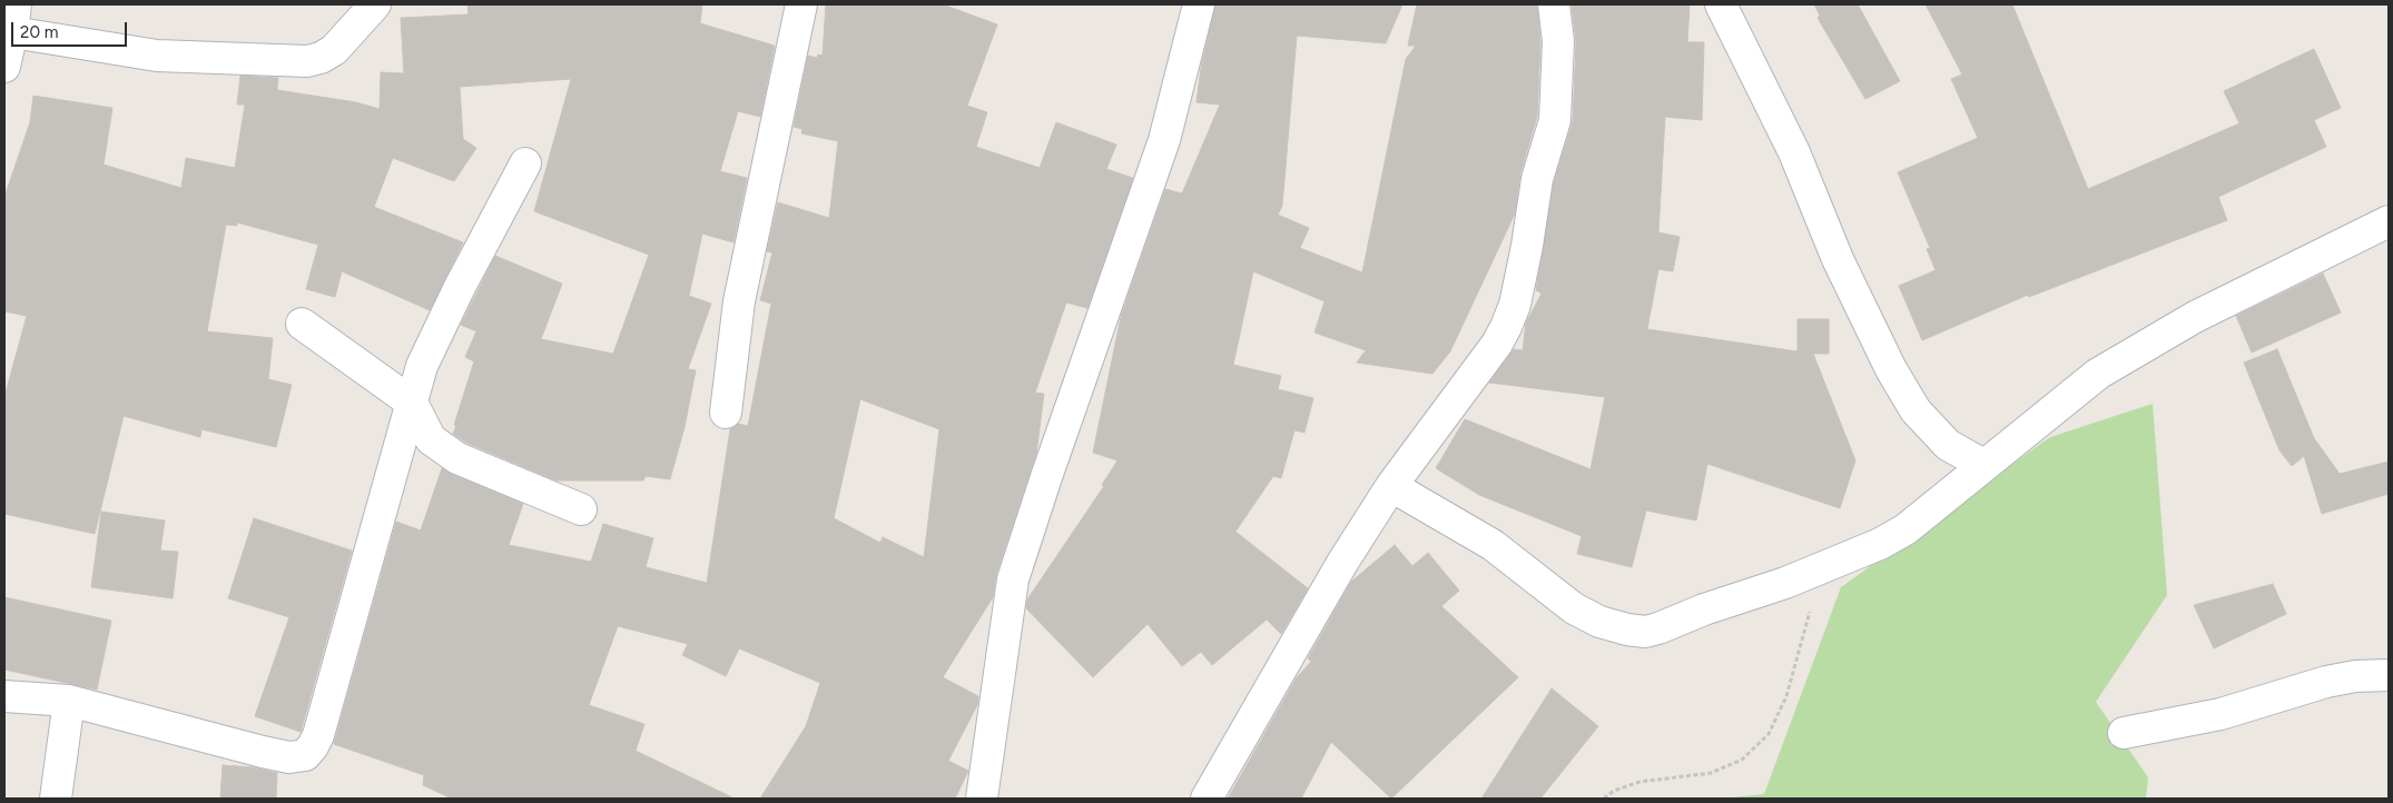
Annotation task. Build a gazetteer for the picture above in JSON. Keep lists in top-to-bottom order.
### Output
{
  "scale_bar": "20 m"
}
